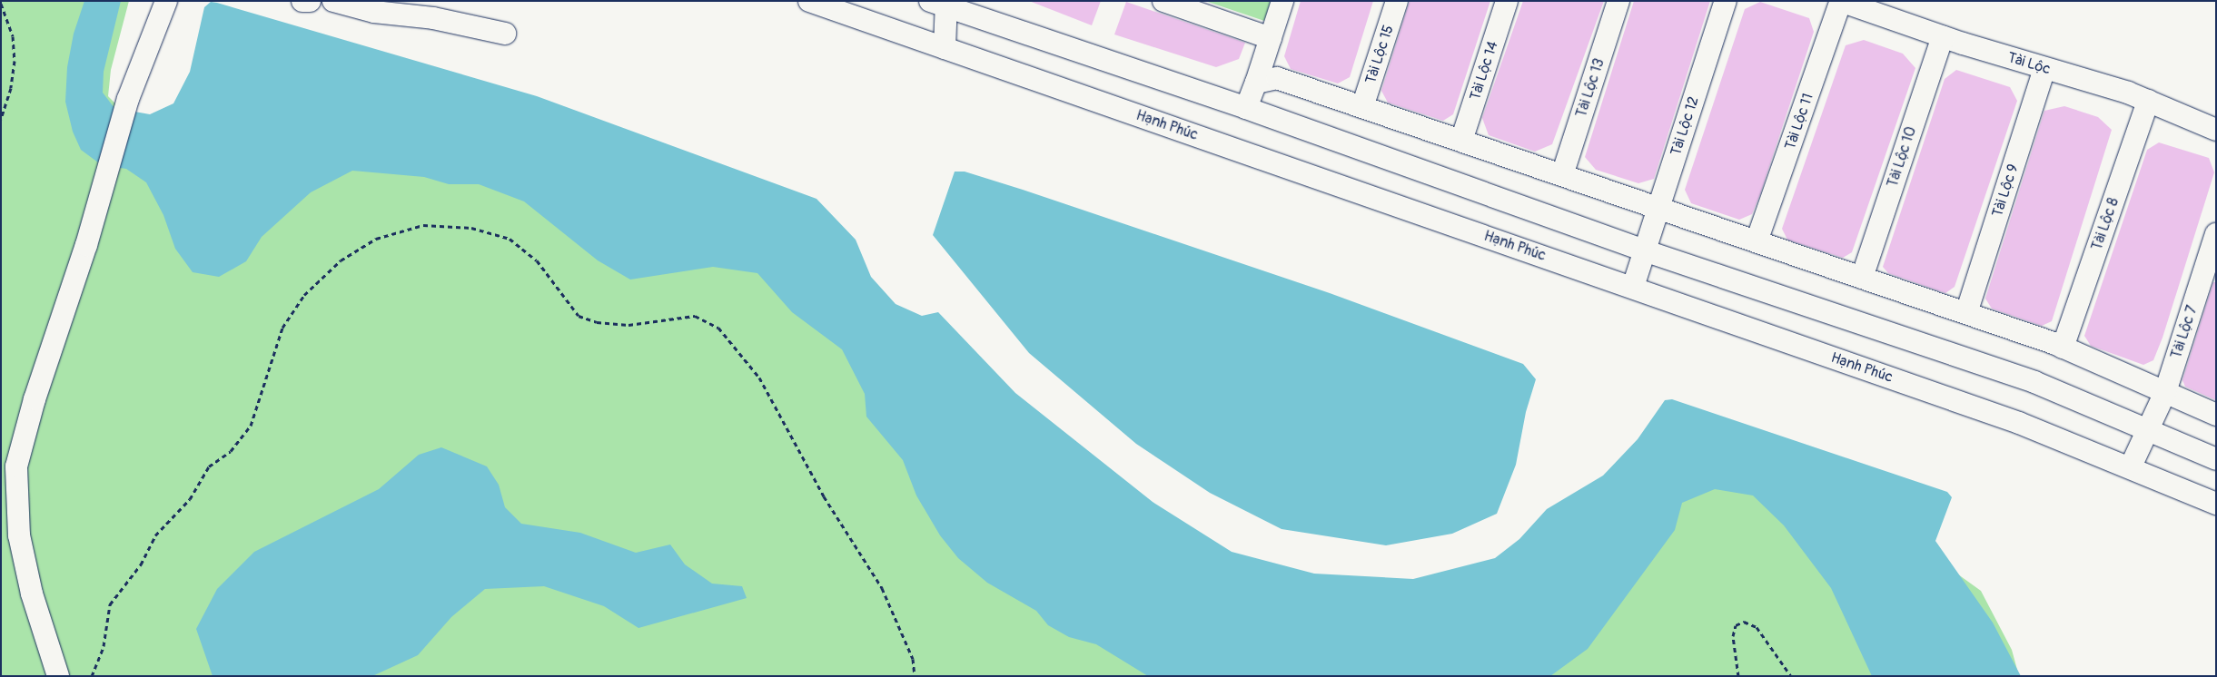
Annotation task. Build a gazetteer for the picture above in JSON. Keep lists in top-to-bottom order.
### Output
{
  "streets": {
    "street": [
      "Tài Lộc 15",
      "Tài Lộc",
      "Tài Lộc 14",
      "Tài Lộc 13",
      "Tài Lộc 11",
      "Hạnh Phúc",
      "Tài Lộc 12",
      "Tài Lộc 10",
      "Tài Lộc 9",
      "Tài Lộc 8",
      "Tài Lộc 7"
    ]
  },
  "crossings": [
    ["Tài Lộc", "Tài Lộc 11"],
    ["Tài Lộc", "Tài Lộc 10"],
    ["Tài Lộc", "Tài Lộc 9"],
    ["Tài Lộc", "Tài Lộc 8"],
    ["Hạnh Phúc", "Tài Lộc 12"],
    ["Hạnh Phúc", "Tài Lộc 7"]
  ]
}
